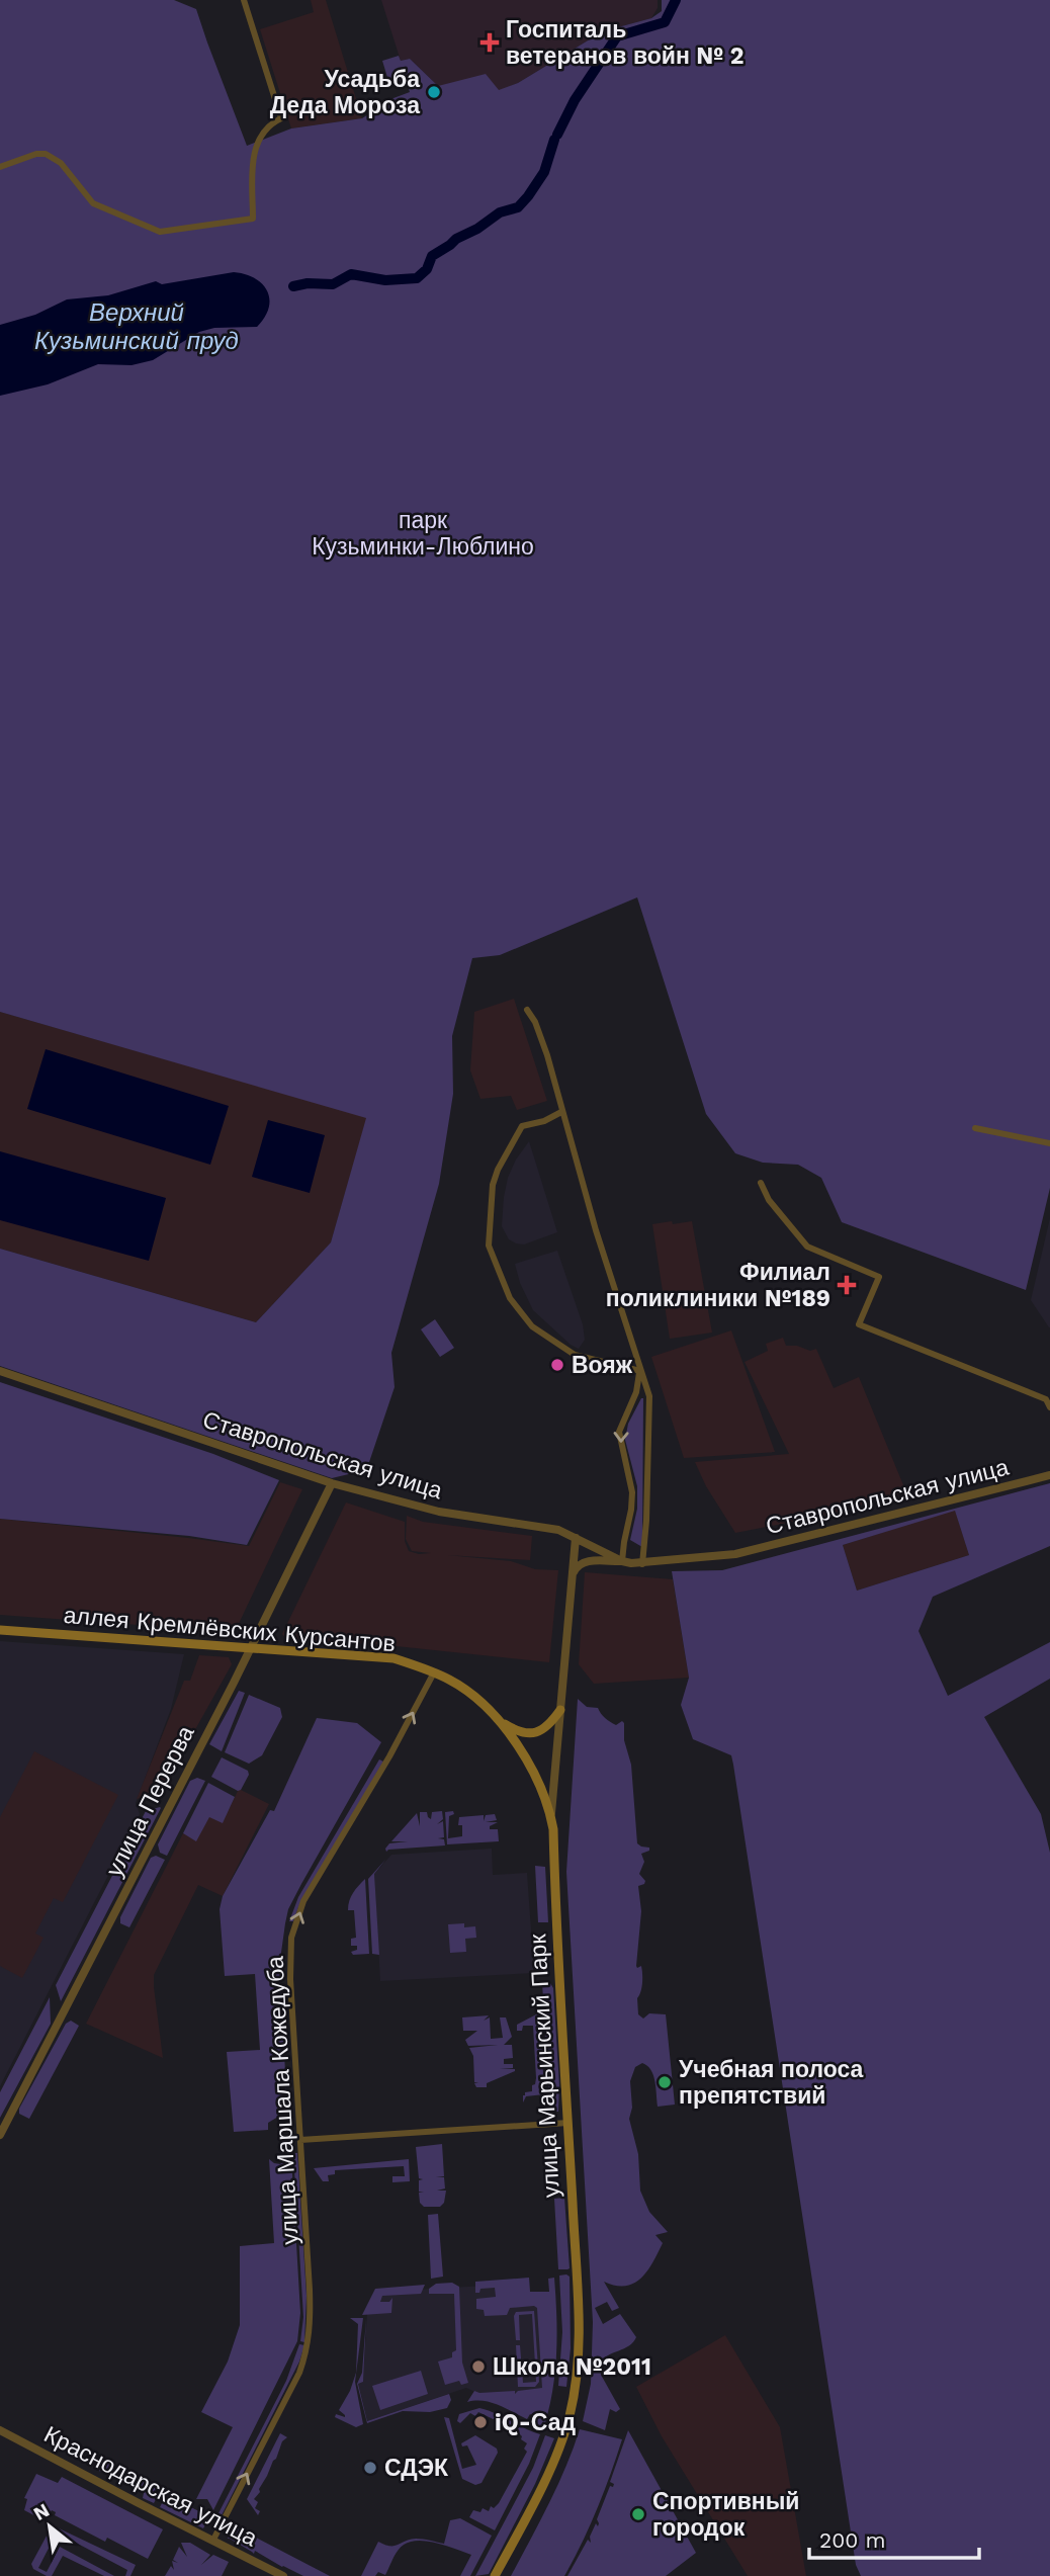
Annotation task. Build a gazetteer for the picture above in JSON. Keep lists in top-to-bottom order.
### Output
{
  "streets": {
    "main road": ["аллея Кремлёвских Курсантов", "улица Марьинский Парк"],
    "street": [
      "Ставропольская улица",
      "улица Перерва",
      "улица Маршала Кожедуба",
      "Краснодарская улица"
    ]
  },
  "crossings": [
    ["Ставропольская улица", "улица Перерва"],
    ["Ставропольская улица", "улица Марьинский Парк"],
    ["аллея Кремлёвских Курсантов", "улица Перерва"],
    ["аллея Кремлёвских Курсантов", "улица Марьинский Парк"],
    ["аллея Кремлёвских Курсантов", "улица Маршала Кожедуба"],
    ["улица Маршала Кожедуба", "Краснодарская улица"]
  ],
  "one_way": ["улица Маршала Кожедуба"],
  "water": ["Верхний Кузьминский пруд"],
  "parks": ["парк Кузьминки-Люблино"],
  "places": {
    "health": ["Госпиталь ветеранов войн № 2", "Филиал поликлиники №189"],
    "other": [
      "Усадьба Деда Мороза",
      "Вояж",
      "Учебная полоса препятствий",
      "Школа №2011",
      "iQ-Сад",
      "СДЭК",
      "Спортивный городок"
    ]
  },
  "scale_bar": "200 m",
  "north": "top left"
}
